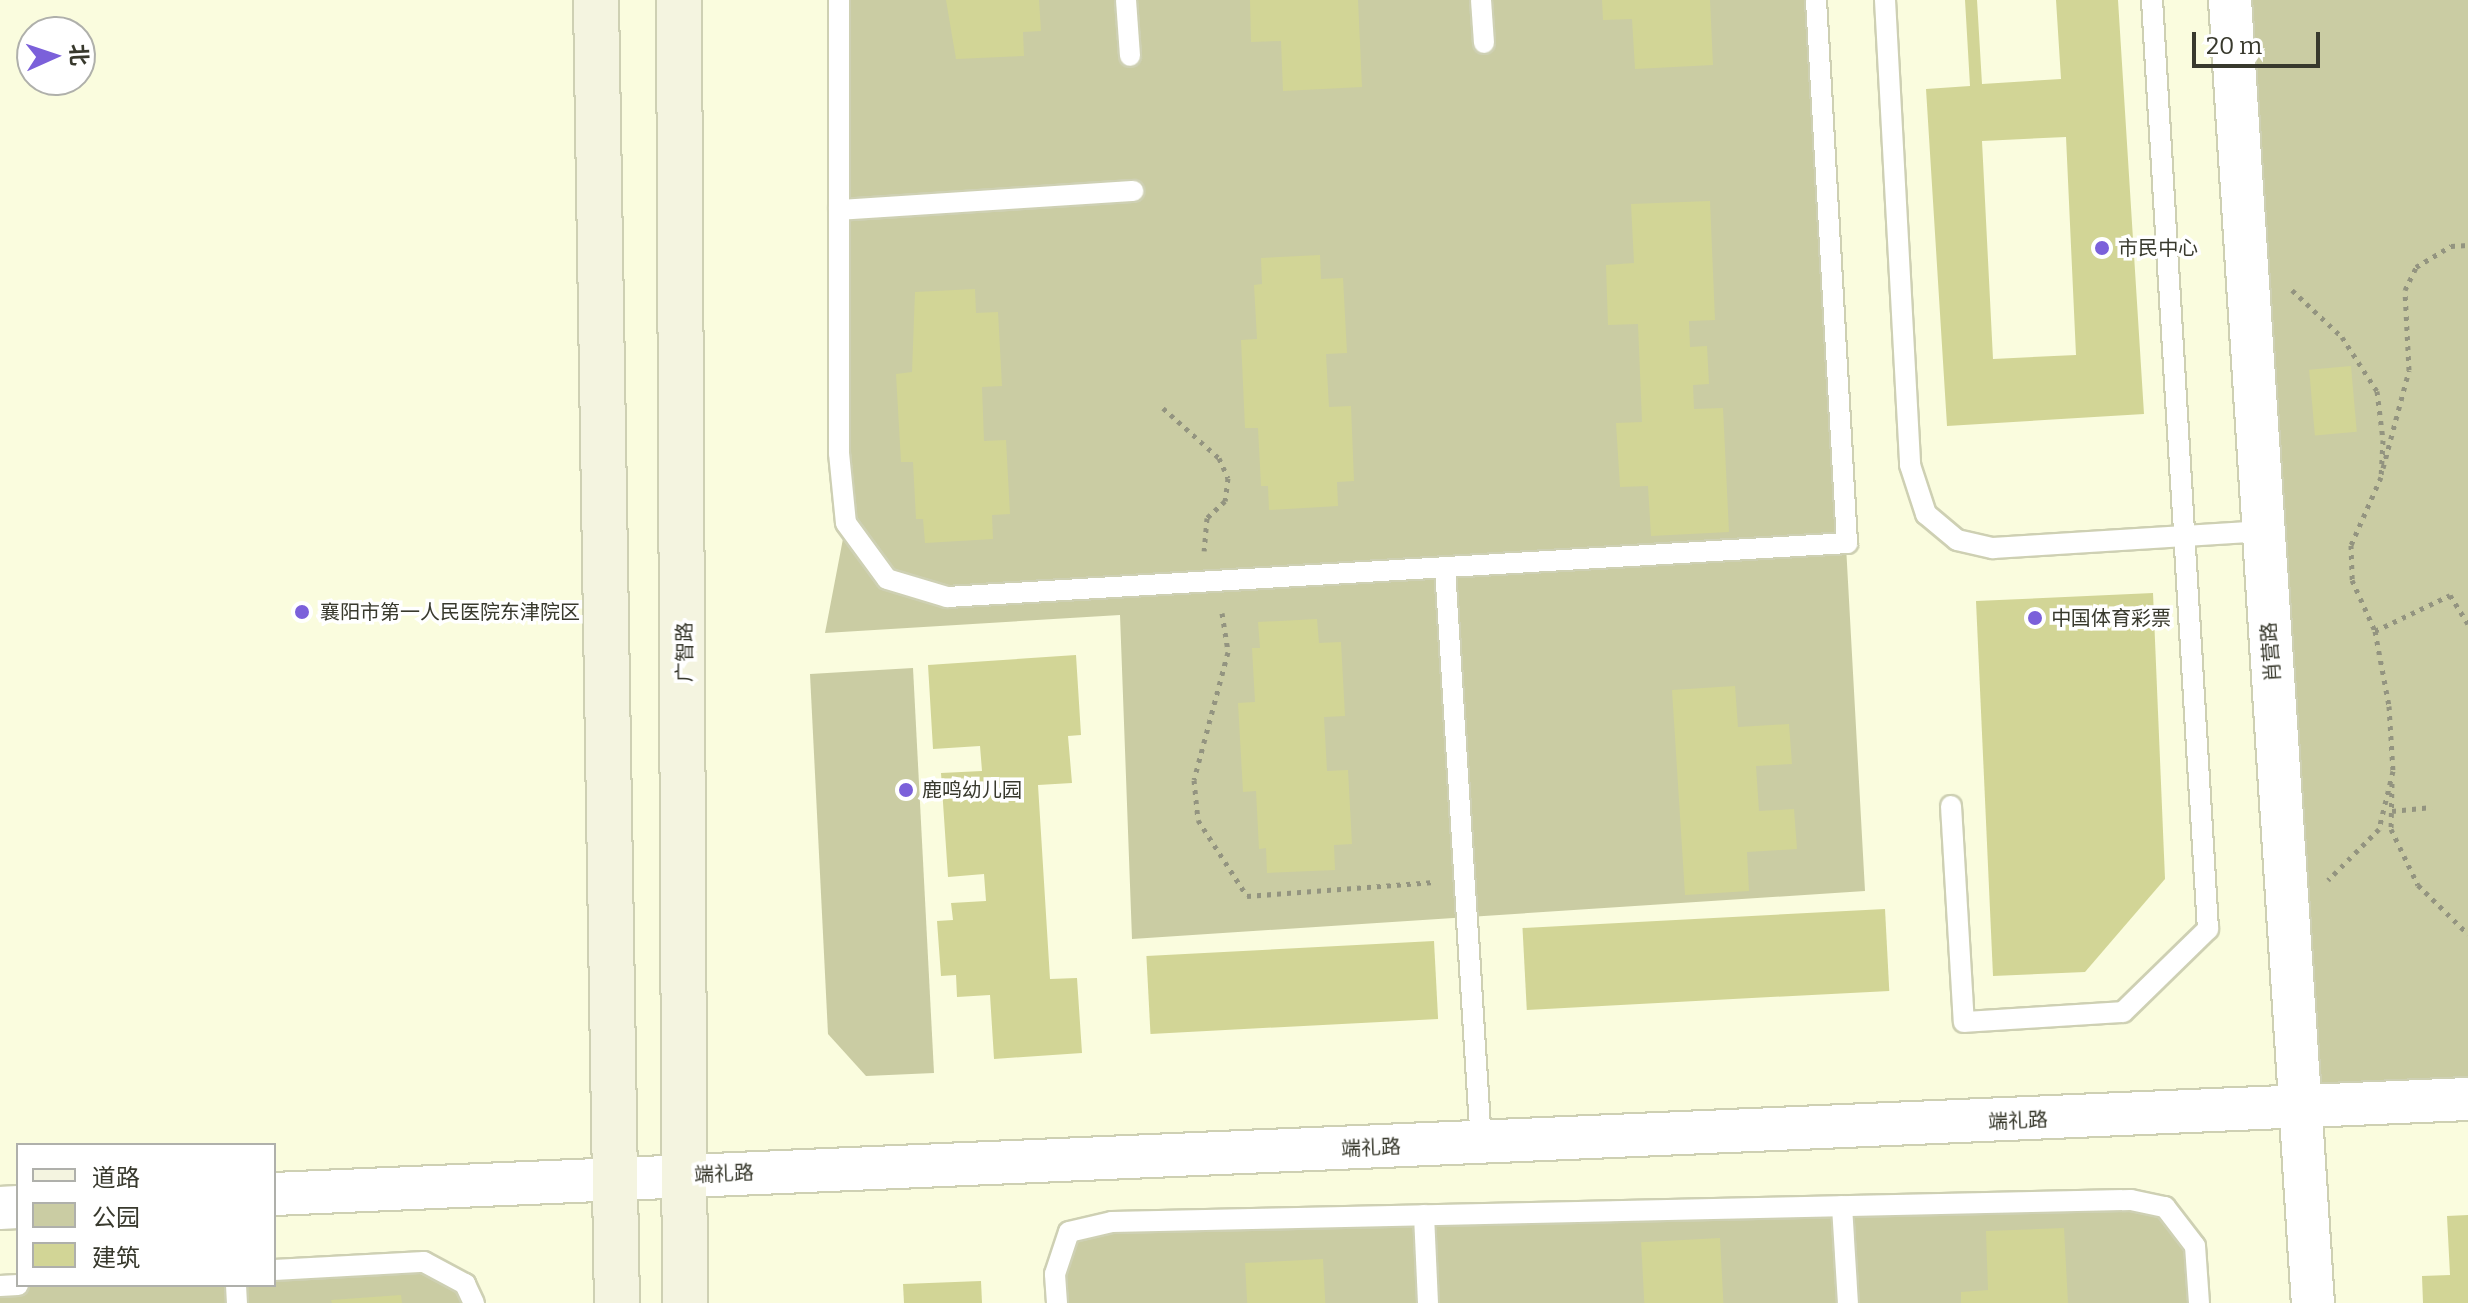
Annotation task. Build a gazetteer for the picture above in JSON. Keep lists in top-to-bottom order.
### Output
{
  "streets": {
    "street": ["广智路", "肖营路", "端礼路"]
  },
  "crossings": [
    ["广智路", "端礼路"],
    ["肖营路", "端礼路"]
  ],
  "places": [
    "市民中心",
    "襄阳市第一人民医院东津院区",
    "中国体育彩票",
    "鹿鸣幼儿园"
  ],
  "legend": ["道路", "公园", "建筑"],
  "scale_bar": "20 m",
  "north": "right"
}
